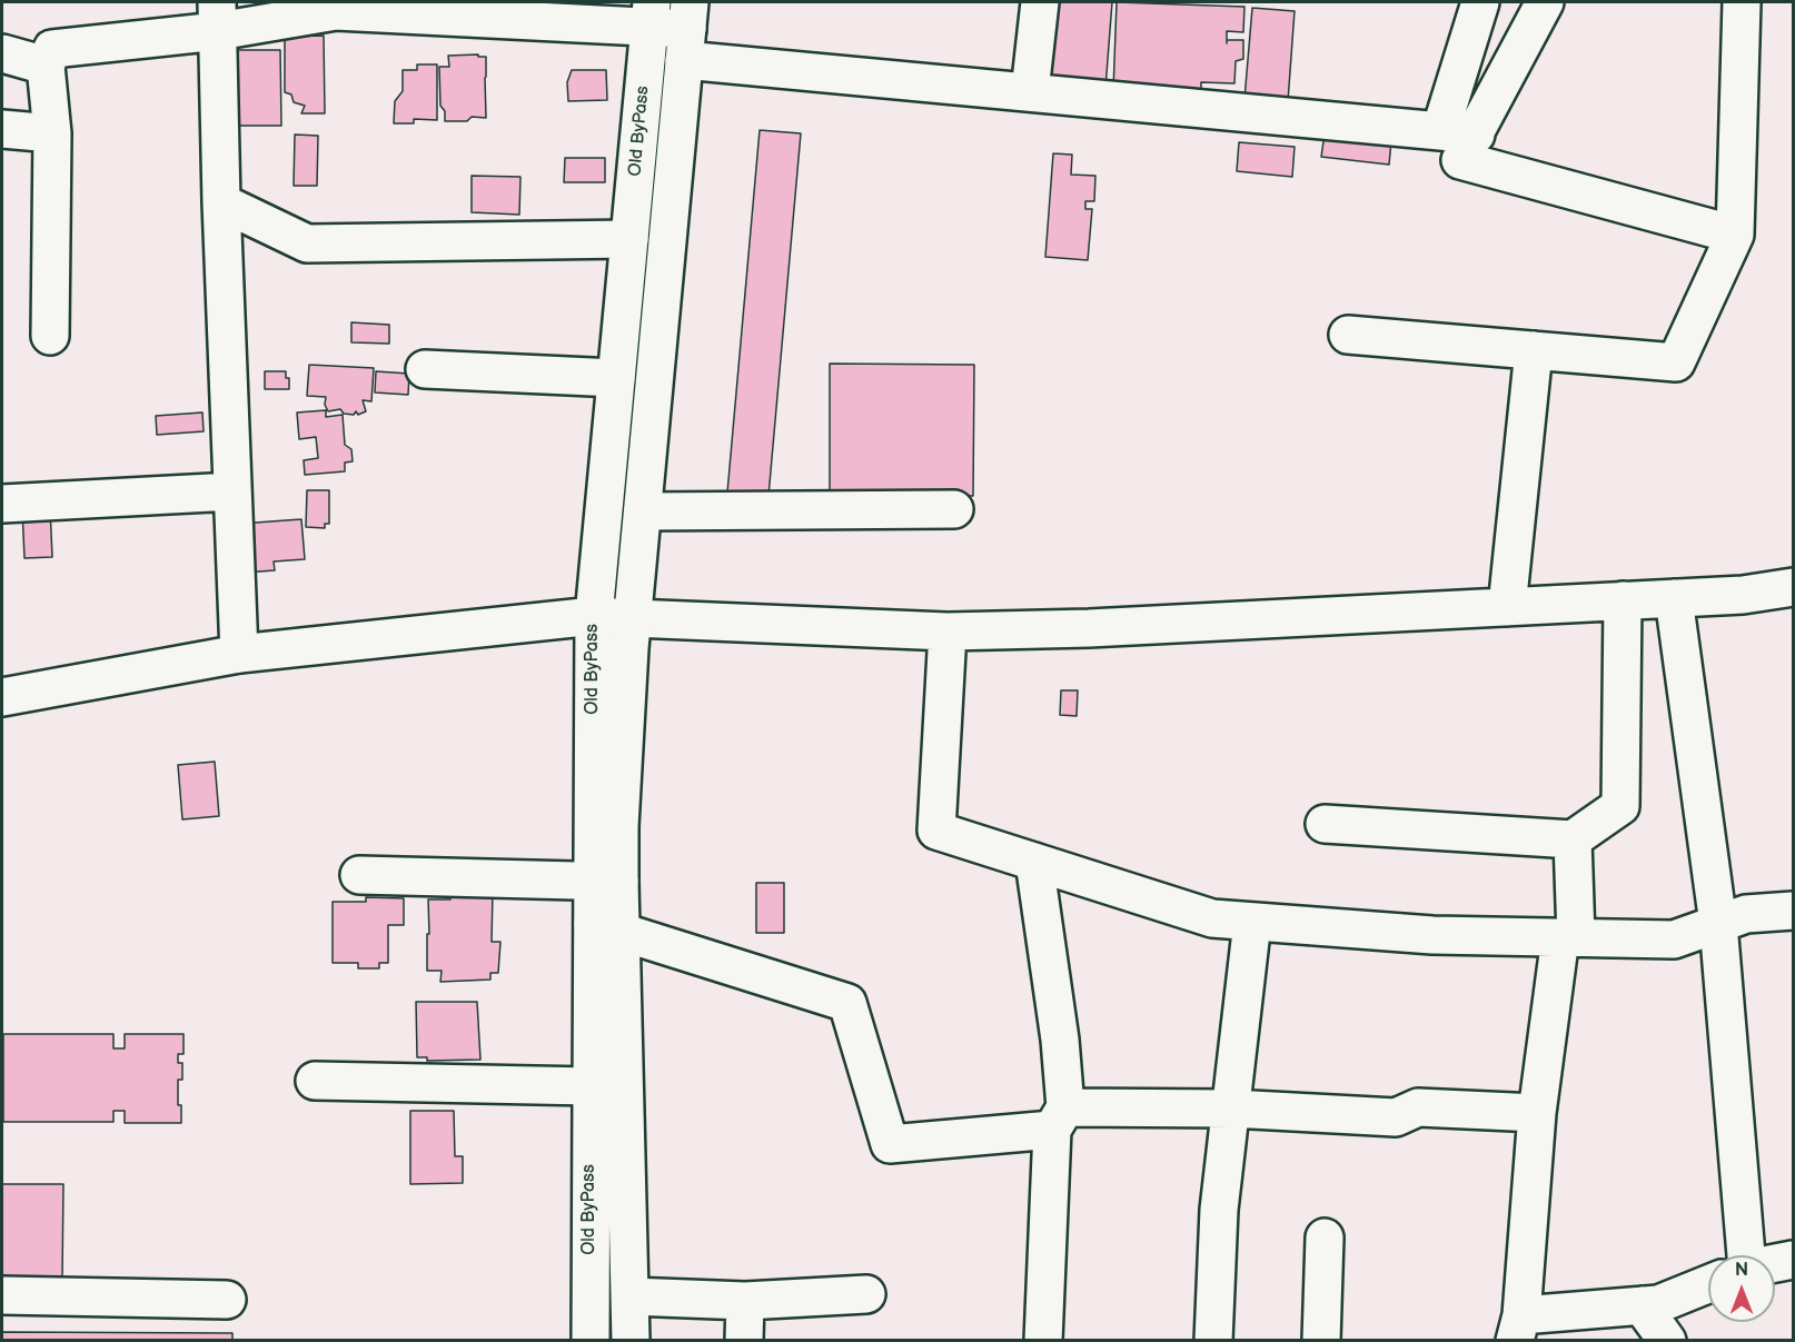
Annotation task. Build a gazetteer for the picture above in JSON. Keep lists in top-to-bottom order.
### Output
{
  "streets": {
    "street": ["Old ByPass"]
  },
  "north": "top"
}
